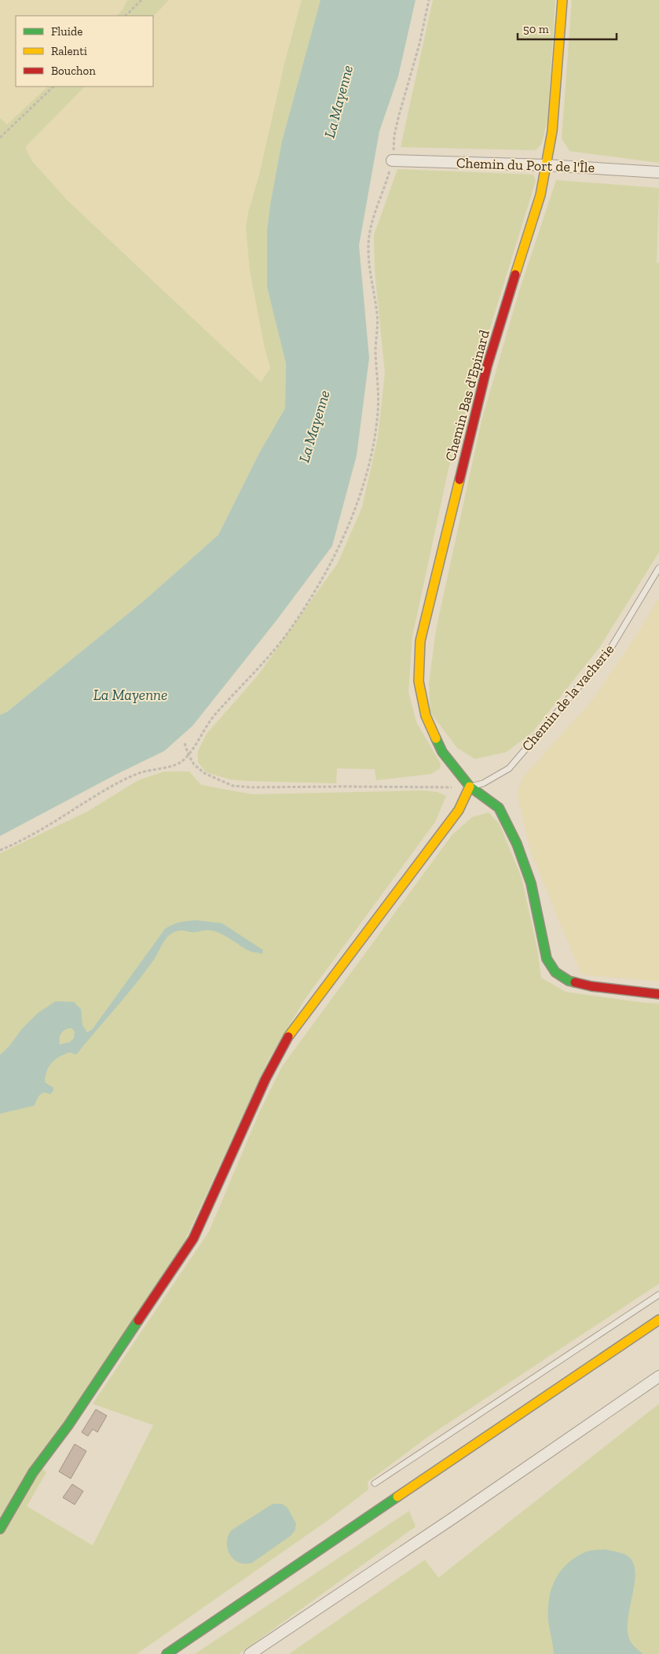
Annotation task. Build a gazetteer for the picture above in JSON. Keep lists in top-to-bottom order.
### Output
{
  "streets": {
    "street": ["Chemin du Port de l'Île", "Chemin Bas d'Epinard"],
    "lane": ["Chemin de la vacherie"]
  },
  "crossings": [
    ["Chemin du Port de l'Île", "Chemin Bas d'Epinard"],
    ["Chemin Bas d'Epinard", "Chemin de la vacherie"]
  ],
  "water": ["La Mayenne"],
  "legend": ["Fluide", "Ralenti", "Bouchon"],
  "scale_bar": "50 m"
}
